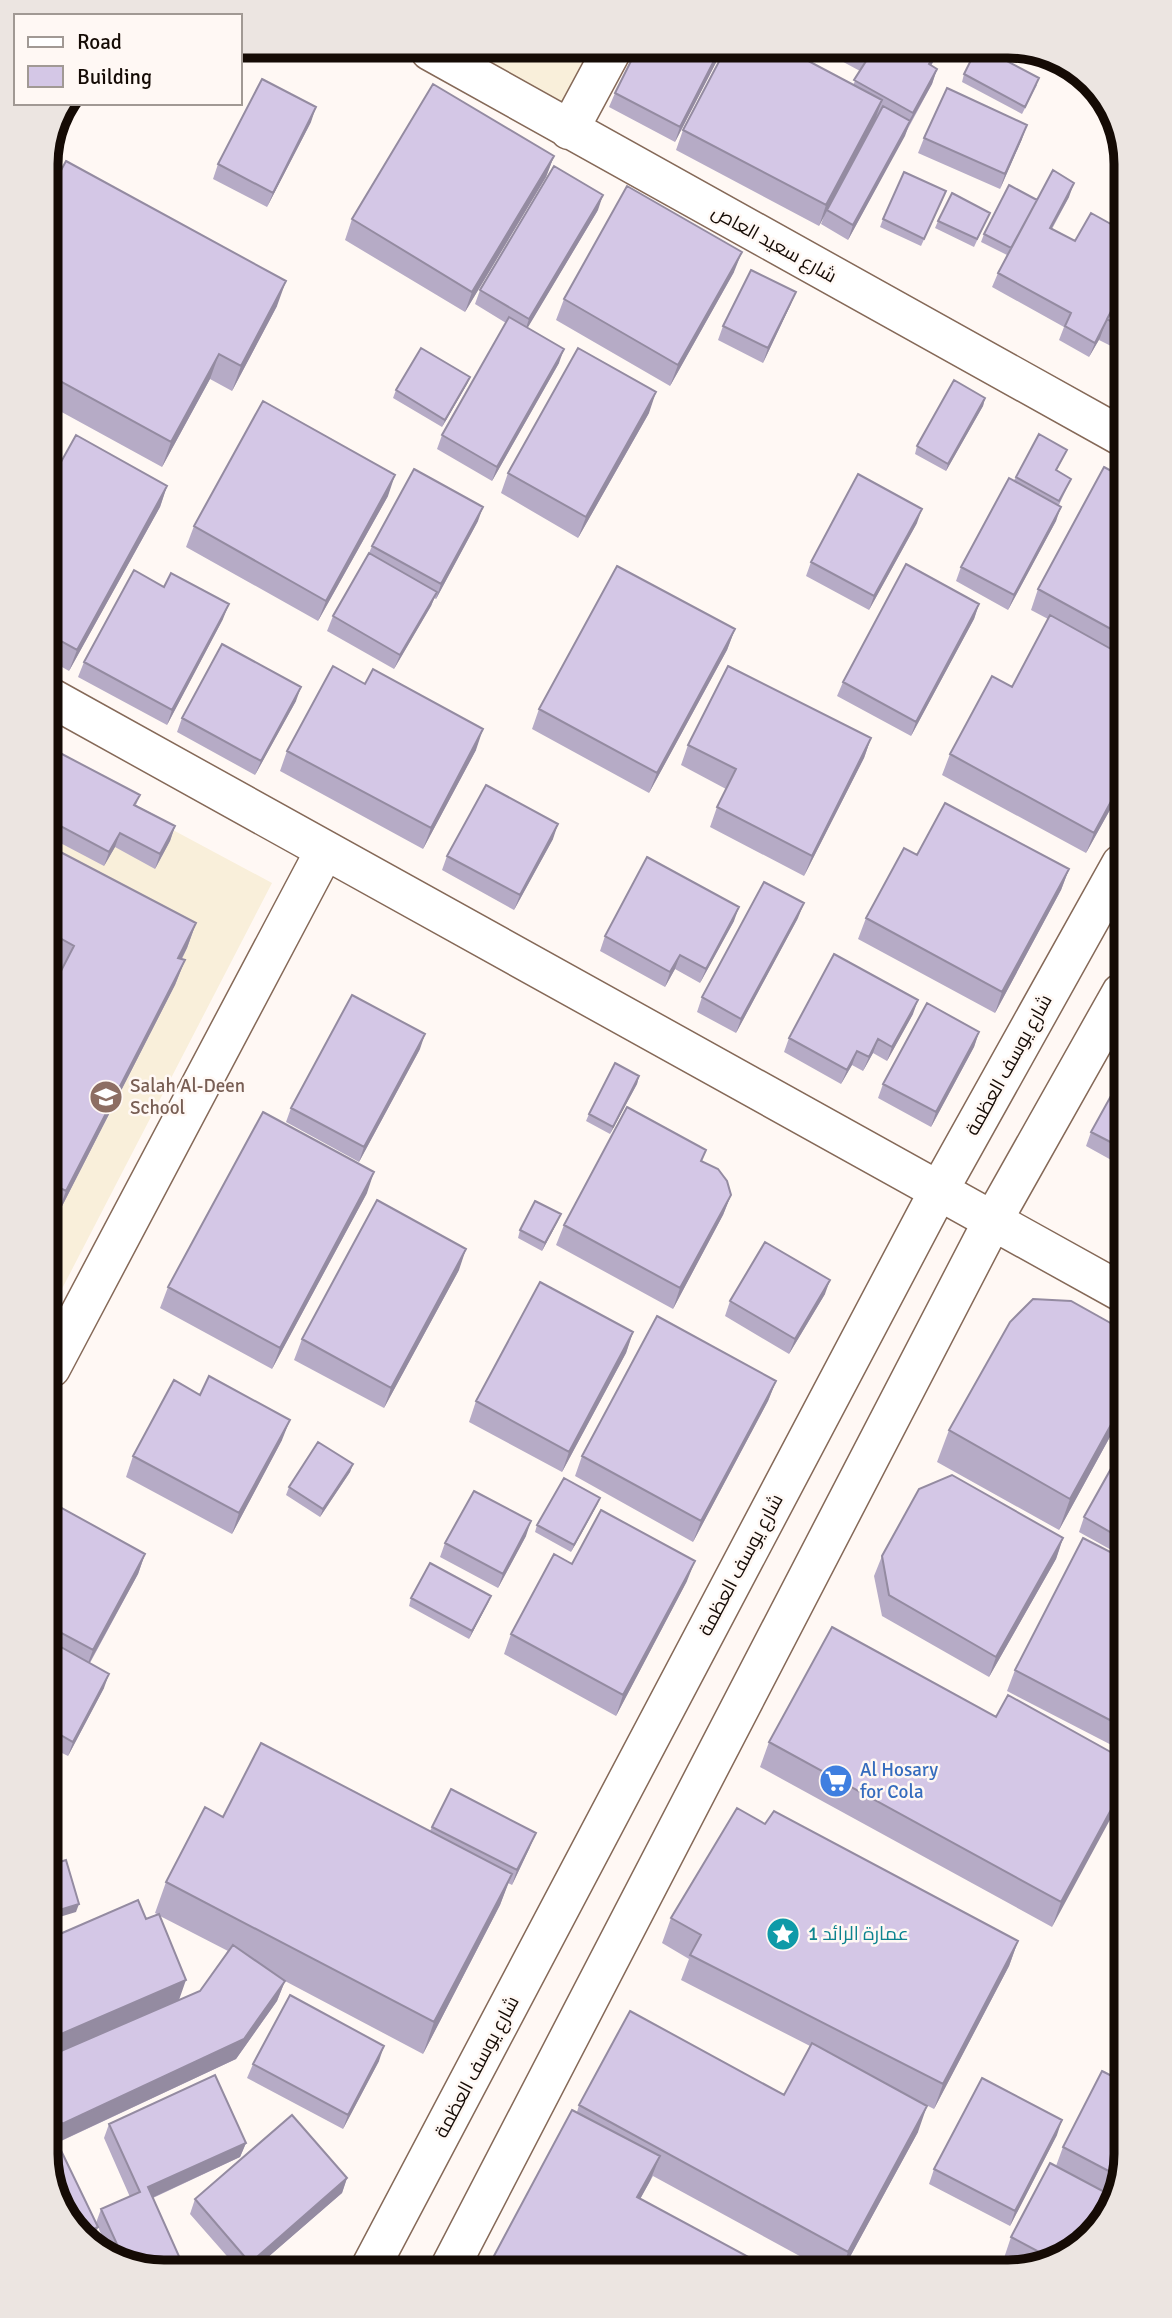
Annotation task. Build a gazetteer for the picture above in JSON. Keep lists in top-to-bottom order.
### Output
{
  "streets": {
    "street": ["شارع سعيد العاص", "شارع يوسف العظمة"]
  },
  "places": {
    "school or university": ["Salah Al-Deen School"],
    "supermarket": ["Al Hosary for Cola"],
    "place": ["عمارة الرائد 1"]
  },
  "legend": ["Road", "Building"]
}
